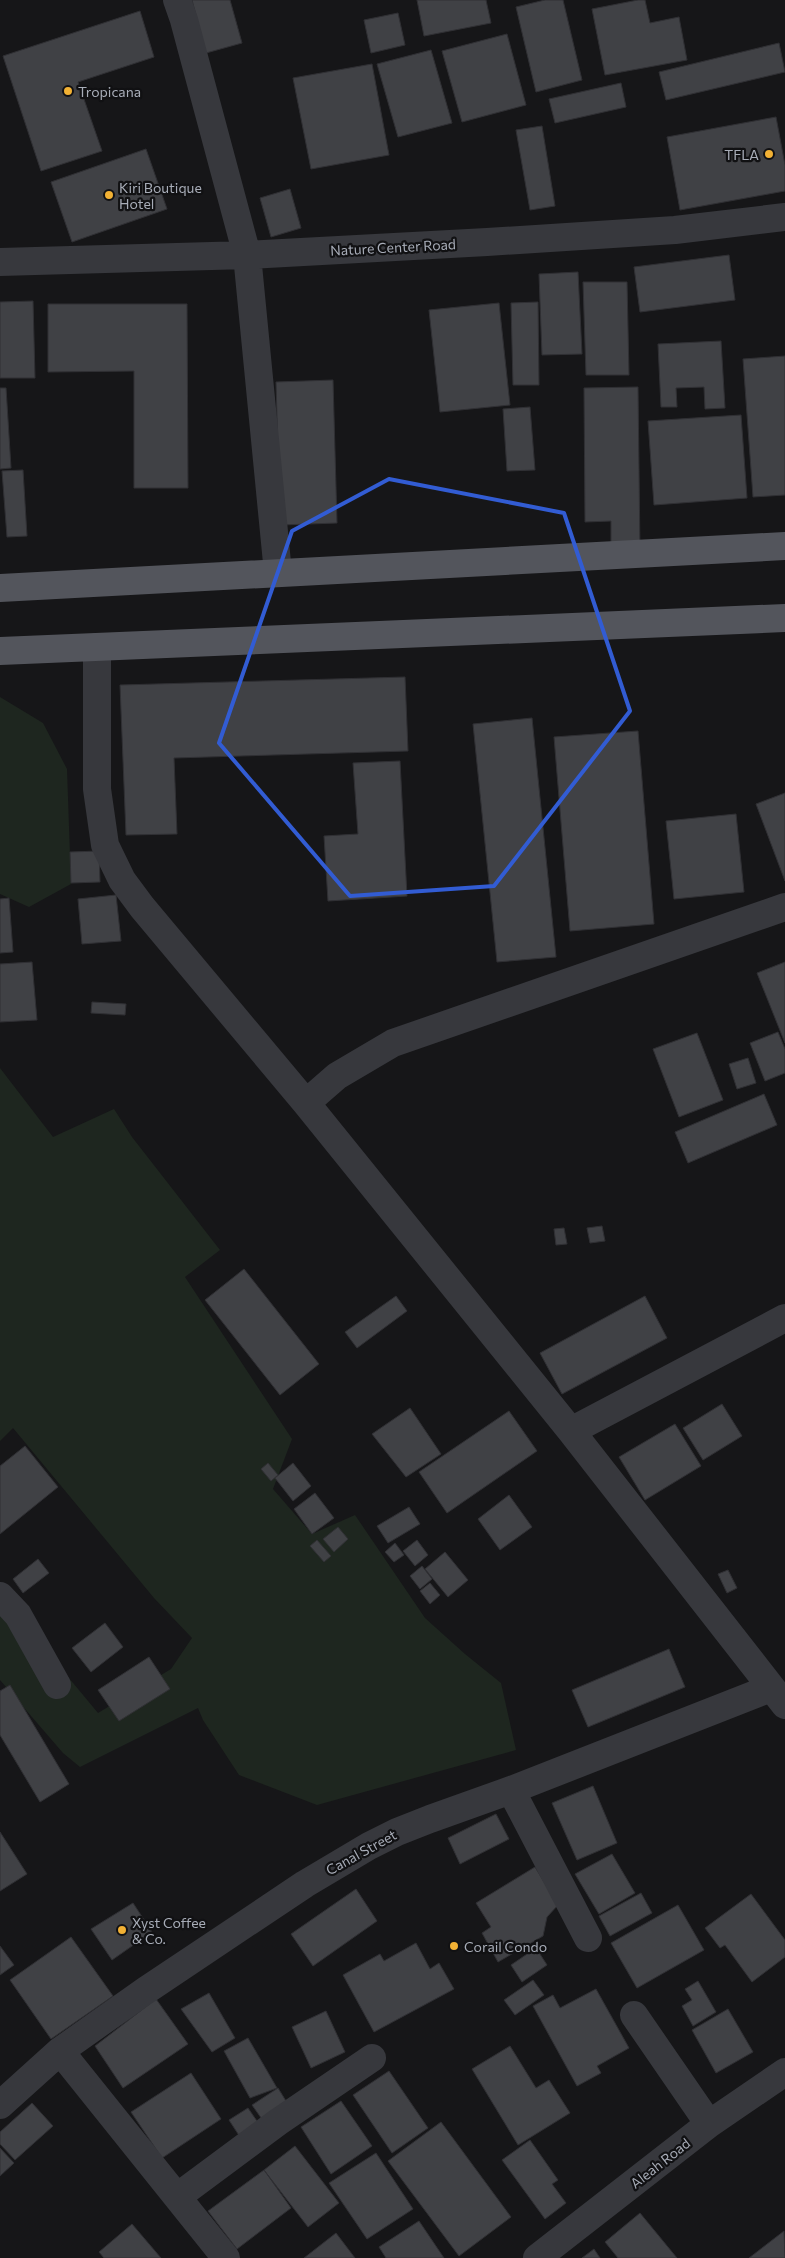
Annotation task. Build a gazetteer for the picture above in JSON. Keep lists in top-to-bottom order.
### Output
{
  "streets": {
    "street": ["Nature Center Road", "Canal Street", "Aleah Road"]
  },
  "places": [
    "Tropicana",
    "TFLA",
    "Kiri Boutique Hotel",
    "Xyst Coffee & Co.",
    "Corail Condo"
  ]
}
